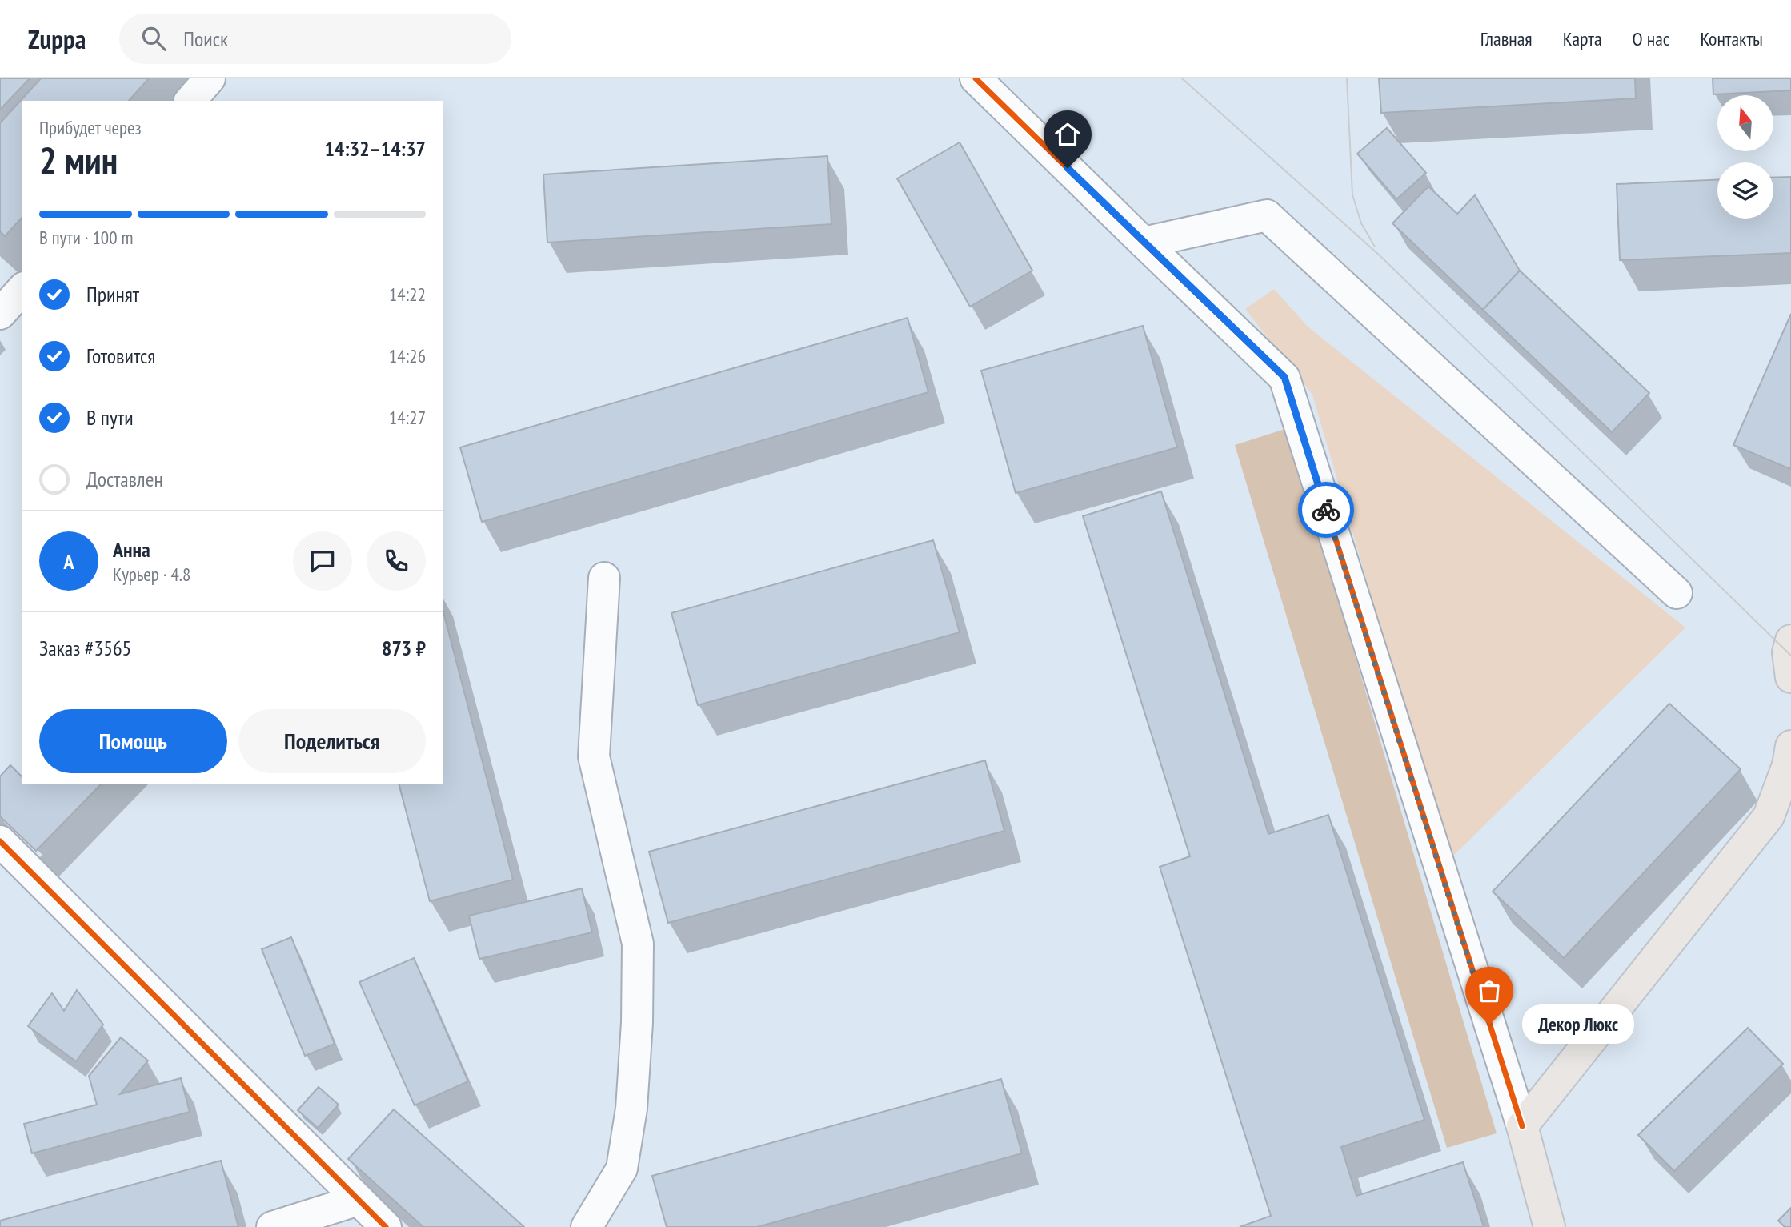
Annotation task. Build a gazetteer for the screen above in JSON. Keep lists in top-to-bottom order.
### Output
{
  "places": ["Декор Люкс"],
  "north": "top",
  "page": {
    "header": "Zuppa",
    "search": "Поиск",
    "nav": [
      "Главная",
      "Карта",
      "О нас",
      "Контакты"
    ],
    "heading": ["2 мин", "Прибудет через", "14:32–14:37"],
    "panel": [
      "Анна",
      "Курьер · 4.8",
      "Заказ #3565",
      "873 ₽"
    ],
    "bar": "В пути · 100 m",
    "list": [
      ["Принят", "14:22"],
      ["Готовится", "14:26"],
      ["В пути", "14:27"],
      "Доставлен"
    ],
    "round": "А",
    "buttons": ["Помощь", "Поделиться"],
    "bubble": "Декор Люкс"
  }
}
